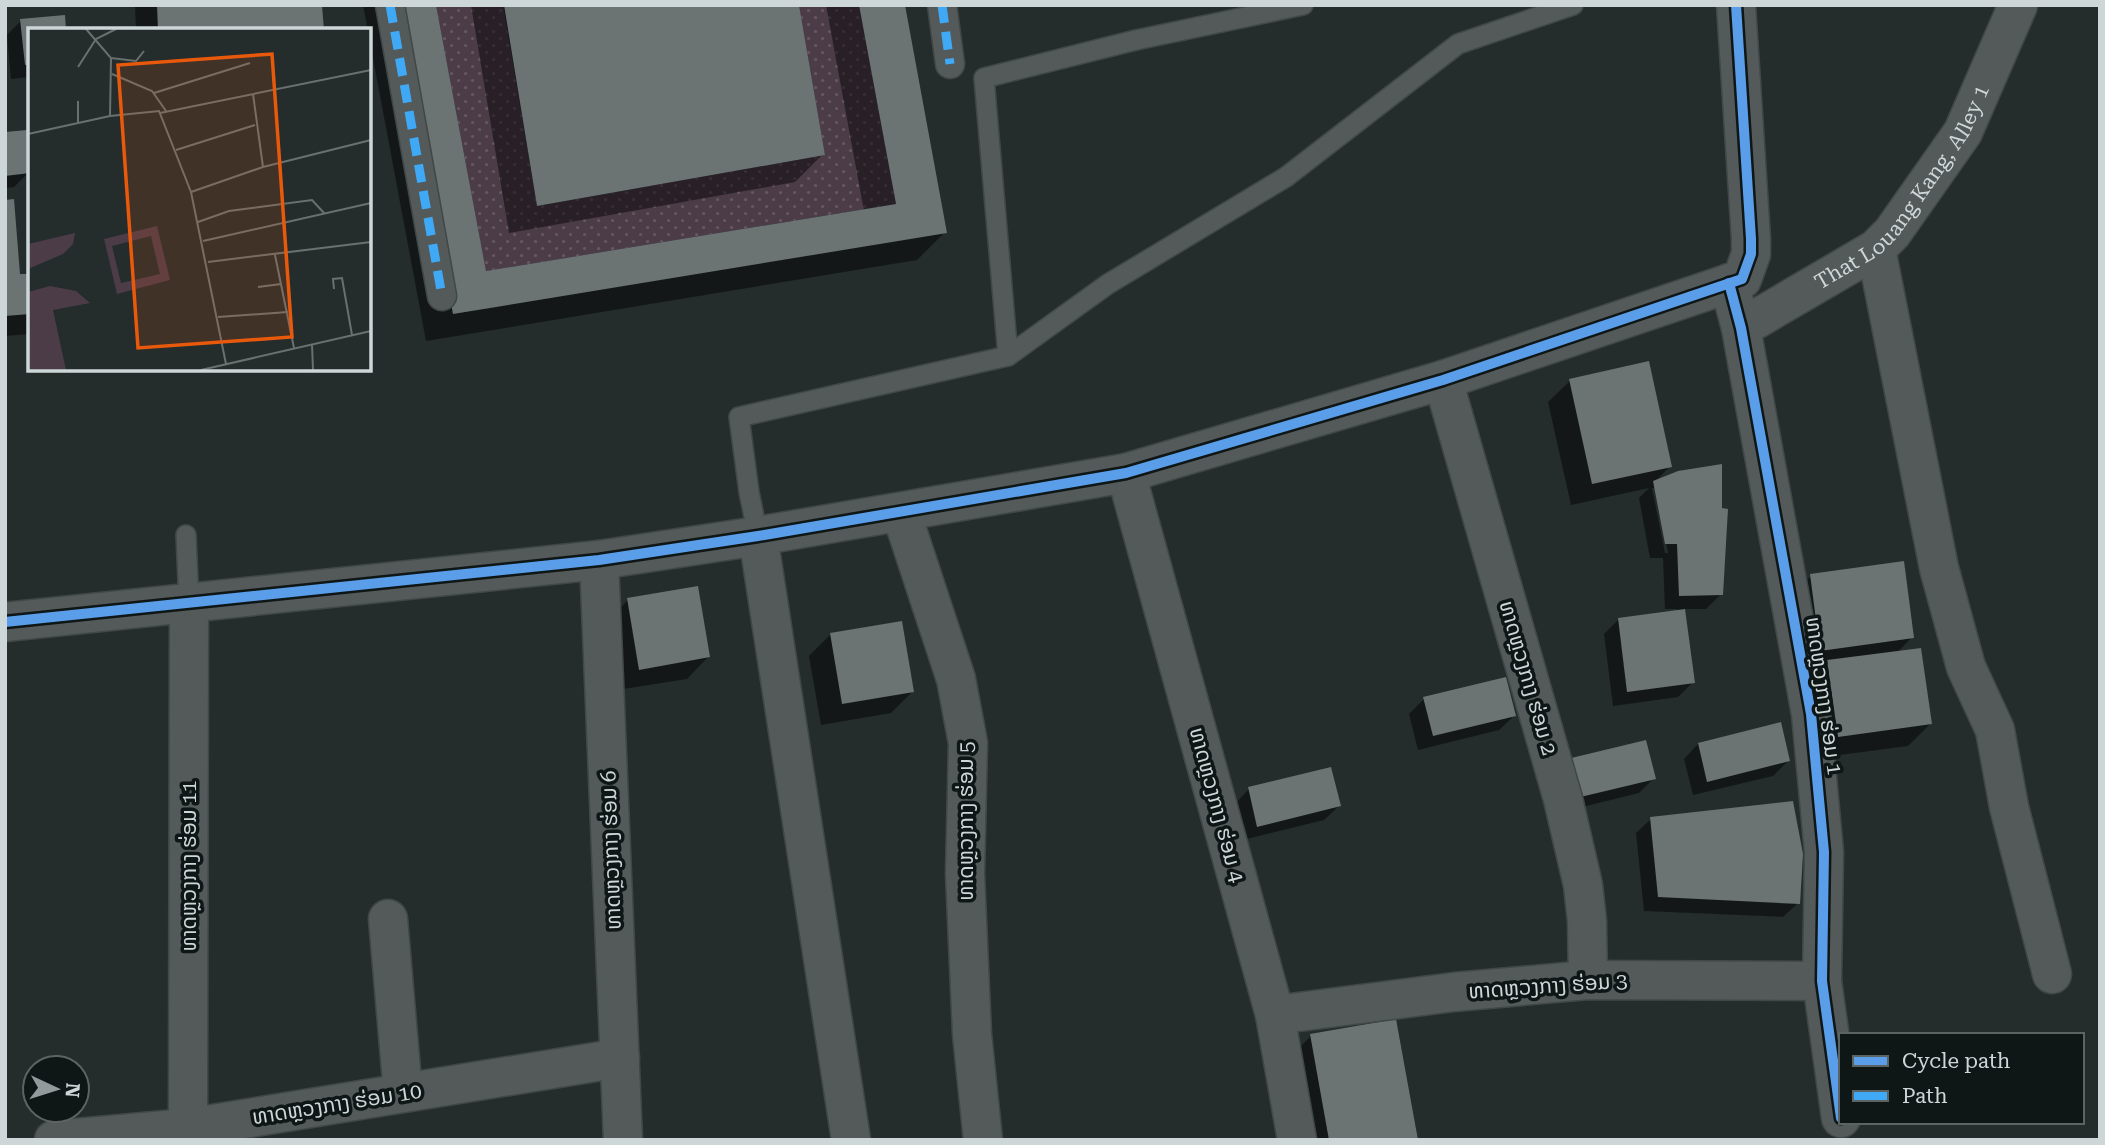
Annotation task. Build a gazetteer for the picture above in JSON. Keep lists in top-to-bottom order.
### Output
{
  "streets": {
    "street": [
      "That Louang Kang, Alley 1",
      "ທາດຫຼວງກາງ ຮ່ອມ 2",
      "ທາດຫຼວງກາງ ຮ່ອມ 1",
      "ທາດຫຼວງກາງ ຮ່ອມ 4",
      "ທາດຫຼວງກາງ ຮ່ອມ 5",
      "ທາດຫຼວງກາງ ຮ່ອມ 6",
      "ທາດຫຼວງກາງ ຮ່ອມ 11",
      "ທາດຫຼວງກາງ ຮ່ອມ 3",
      "ທາດຫຼວງກາງ ຮ່ອມ 10"
    ]
  },
  "crossings": [
    ["That Louang Kang, Alley 1", "ທາດຫຼວງກາງ ຮ່ອມ 1"],
    ["ທາດຫຼວງກາງ ຮ່ອມ 2", "ທາດຫຼວງກາງ ຮ່ອມ 3"],
    ["ທາດຫຼວງກາງ ຮ່ອມ 1", "ທາດຫຼວງກາງ ຮ່ອມ 3"],
    ["ທາດຫຼວງກາງ ຮ່ອມ 4", "ທາດຫຼວງກາງ ຮ່ອມ 3"],
    ["ທາດຫຼວງກາງ ຮ່ອມ 6", "ທາດຫຼວງກາງ ຮ່ອມ 10"],
    ["ທາດຫຼວງກາງ ຮ່ອມ 11", "ທາດຫຼວງກາງ ຮ່ອມ 10"]
  ],
  "legend": ["Cycle path", "Path"],
  "north": "right"
}
